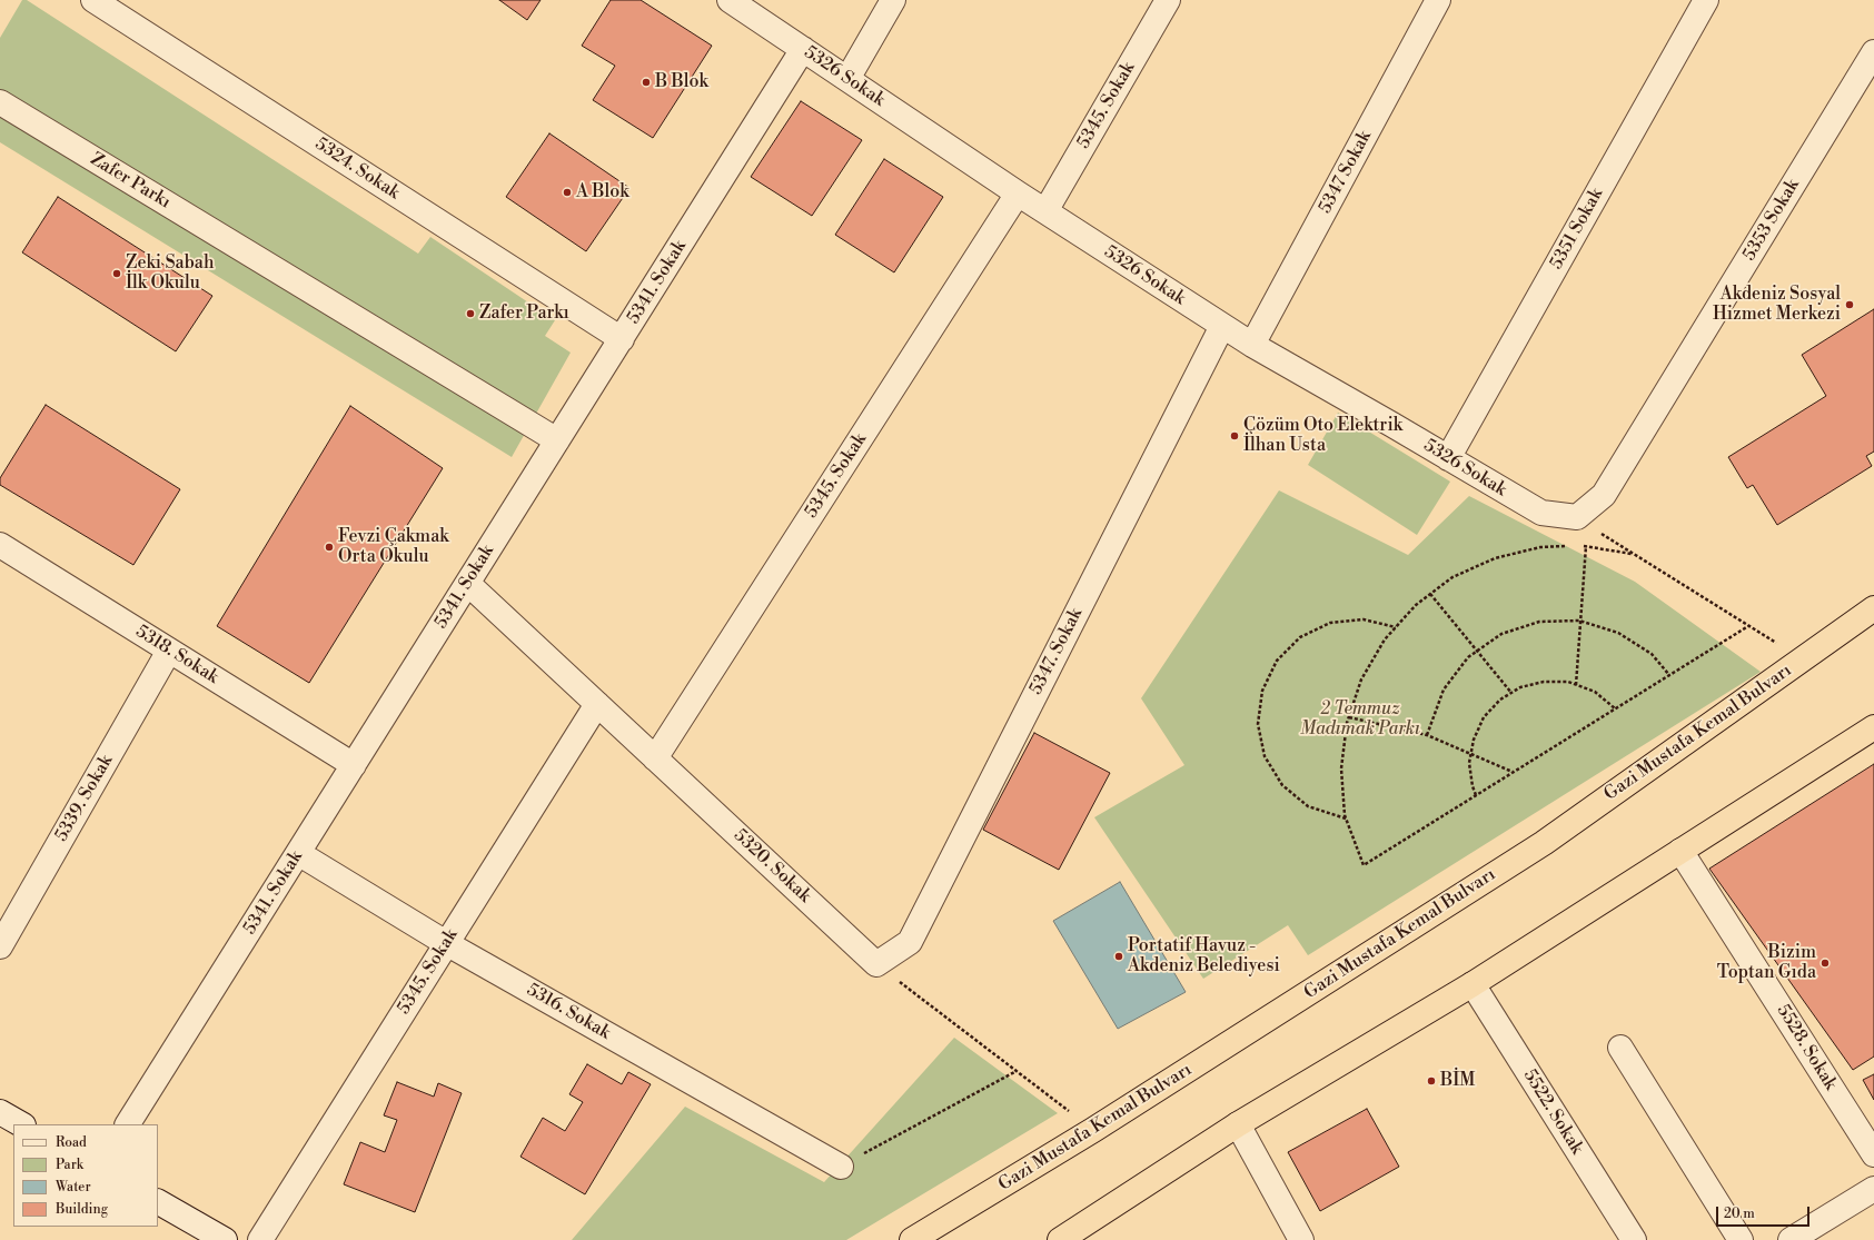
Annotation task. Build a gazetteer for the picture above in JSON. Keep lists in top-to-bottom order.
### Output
{
  "streets": {
    "highway": ["Gazi Mustafa Kemal Bulvarı"],
    "street": [
      "5326 Sokak",
      "5345. Sokak",
      "5324. Sokak",
      "5347 Sokak",
      "Zafer Parkı",
      "5353 Sokak",
      "5351 Sokak",
      "5341. Sokak",
      "5347. Sokak",
      "5318. Sokak",
      "5339. Sokak",
      "5320. Sokak",
      "5316. Sokak",
      "5528. Sokak",
      "5522. Sokak"
    ]
  },
  "crossings": [
    ["5326 Sokak", "5345. Sokak"],
    ["5326 Sokak", "5347 Sokak"],
    ["5326 Sokak", "5353 Sokak"],
    ["5326 Sokak", "5351 Sokak"],
    ["5326 Sokak", "5341. Sokak"],
    ["5326 Sokak", "5347. Sokak"],
    ["5345. Sokak", "5320. Sokak"],
    ["5345. Sokak", "5316. Sokak"],
    ["5324. Sokak", "5341. Sokak"],
    ["Zafer Parkı", "5341. Sokak"],
    ["5341. Sokak", "5318. Sokak"],
    ["5341. Sokak", "5320. Sokak"],
    ["5341. Sokak", "5316. Sokak"],
    ["5347. Sokak", "5320. Sokak"],
    ["5318. Sokak", "5339. Sokak"]
  ],
  "parks": ["2 Temmuz Madımak Parkı"],
  "places": [
    "B Blok",
    "A Blok",
    "Zeki Sabah İlk Okulu",
    "Akdeniz Sosyal Hizmet Merkezi",
    "Zafer Parkı",
    "Çözüm Oto Elektrik İlhan Usta",
    "Fevzi Çakmak Orta Okulu",
    "Portatif Havuz - Akdeniz Belediyesi",
    "Bizim Toptan Gıda",
    "BİM"
  ],
  "legend": [
    "Road",
    "Park",
    "Water",
    "Building"
  ],
  "scale_bar": "20 m"
}
